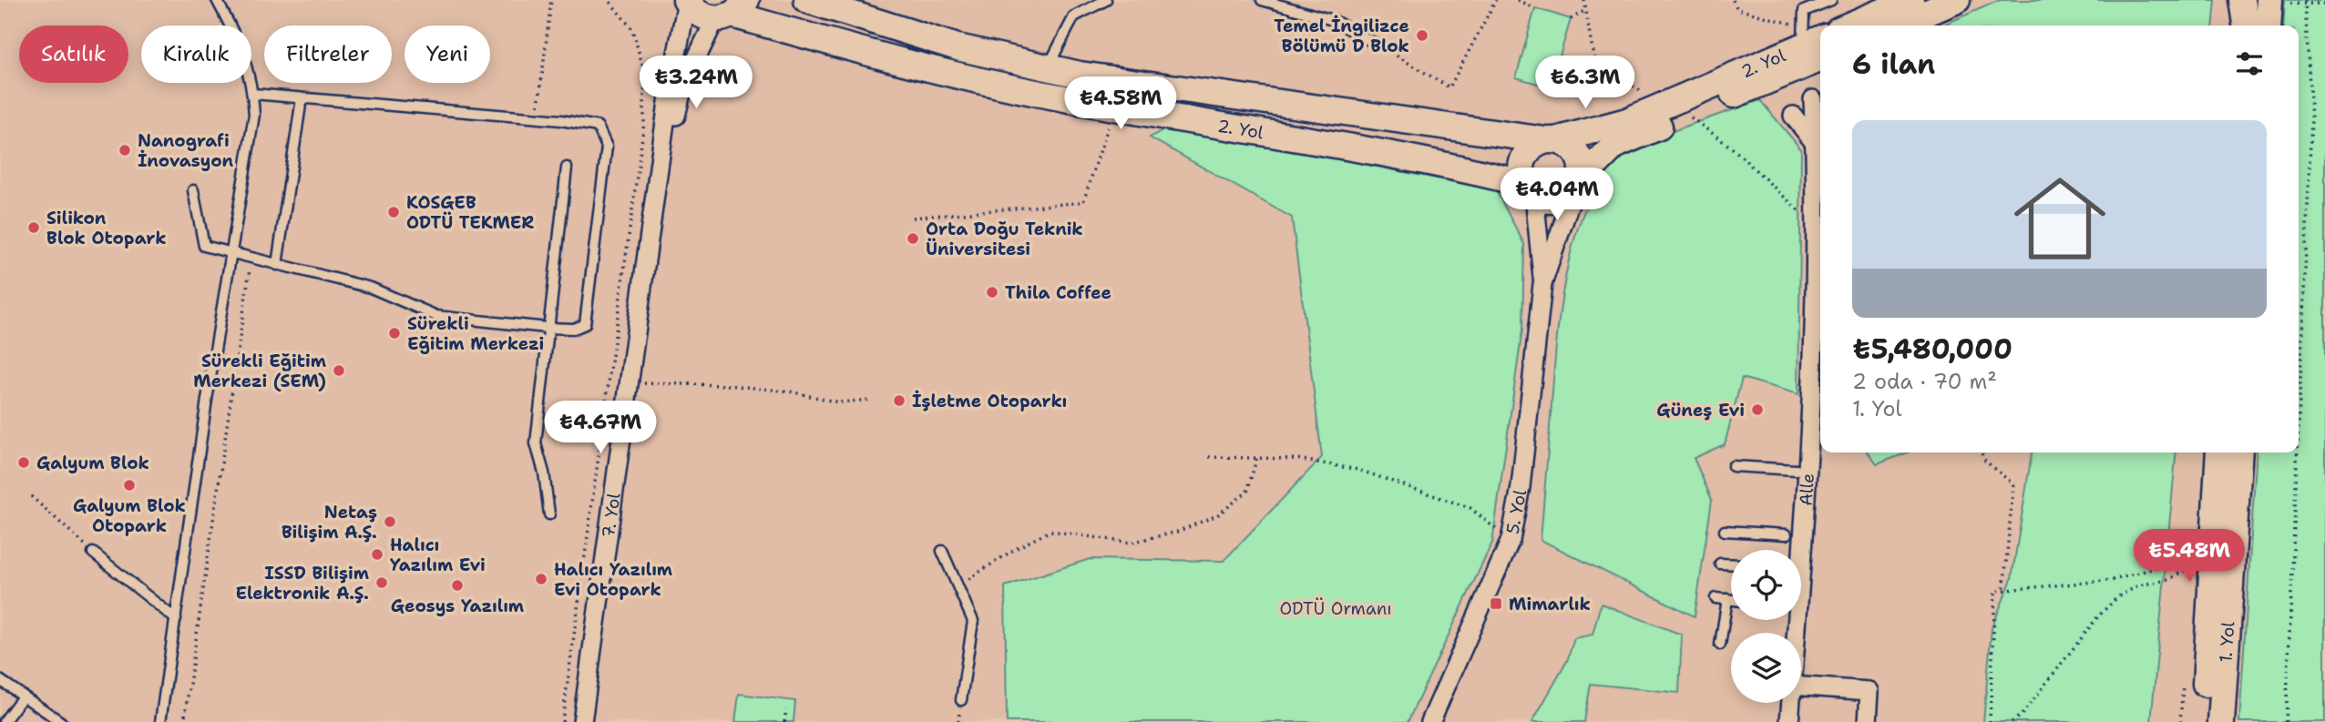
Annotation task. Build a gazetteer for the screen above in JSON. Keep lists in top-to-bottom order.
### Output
{
  "streets": {
    "street": [
      "2. Yol",
      "Alle",
      "5. Yol",
      "7. Yol",
      "1. Yol"
    ]
  },
  "crossings": [
    ["2. Yol", "5. Yol"],
    ["2. Yol", "7. Yol"]
  ],
  "parks": ["ODTÜ Ormanı"],
  "places": {
    "other": [
      "Temel İngilizce Bölümü D Blok",
      "Nanografi İnovasyon",
      "KOSGEB ODTÜ TEKMER",
      "Silikon Blok Otopark",
      "Orta Doğu Teknik Üniversitesi",
      "Thila Coffee",
      "Sürekli Eğitim Merkezi",
      "Sürekli Eğitim Merkezi (SEM)",
      "İşletme Otoparkı",
      "Güneş Evi",
      "Galyum Blok",
      "Galyum Blok Otopark",
      "Netaş Bilişim A.Ş.",
      "Halıcı Yazılım Evi",
      "Halıcı Yazılım Evi Otopark",
      "ISSD Bilişim Elektronik A.Ş.",
      "Geosys Yazılım"
    ],
    "transit": ["Mimarlık"]
  },
  "page": {
    "chip": [
      "Satılık",
      "Kiralık",
      "Filtreler",
      "Yeni"
    ],
    "heading": "6 ilan",
    "price": [
      "₺3.24M",
      "₺6.3M",
      "₺4.58M",
      "₺4.04M",
      "₺4.67M",
      "₺5.48M"
    ],
    "list": [
      {
        "name": "₺5,480,000",
        "note": "2 oda · 70 m² · 1. Yol"
      }
    ]
  }
}
